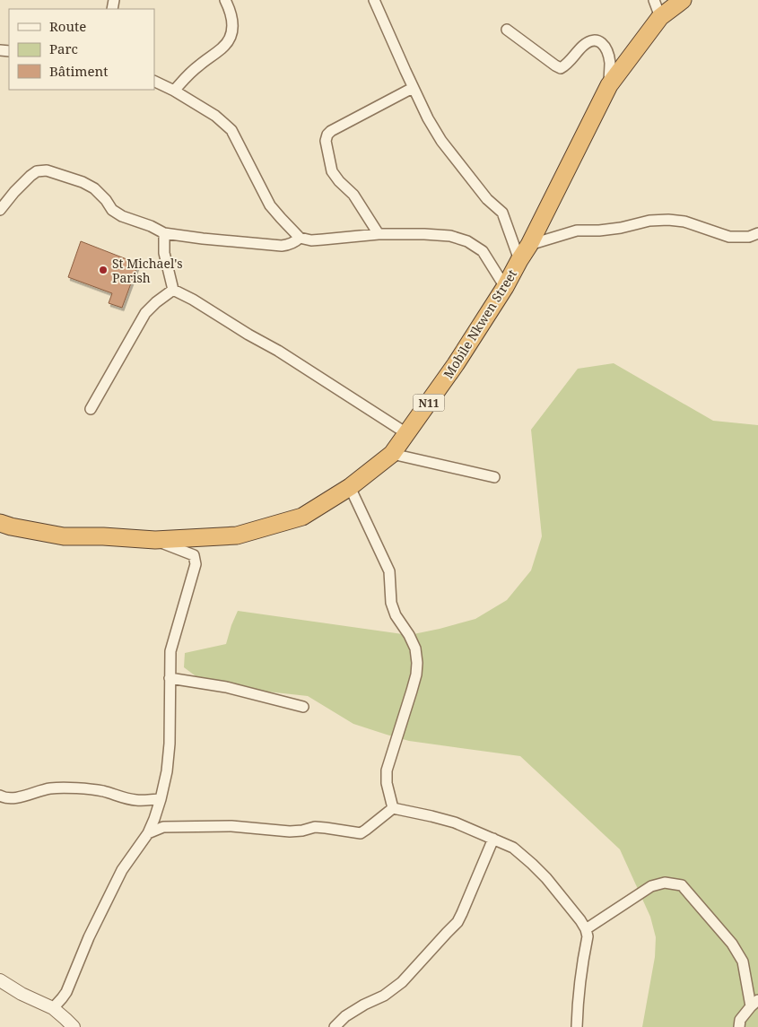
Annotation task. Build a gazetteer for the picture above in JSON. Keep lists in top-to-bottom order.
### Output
{
  "streets": {
    "highway": ["Mobile Nkwen Street", "N11"]
  },
  "places": ["St Michael's Parish"],
  "legend": ["Route", "Parc", "Bâtiment"]
}
